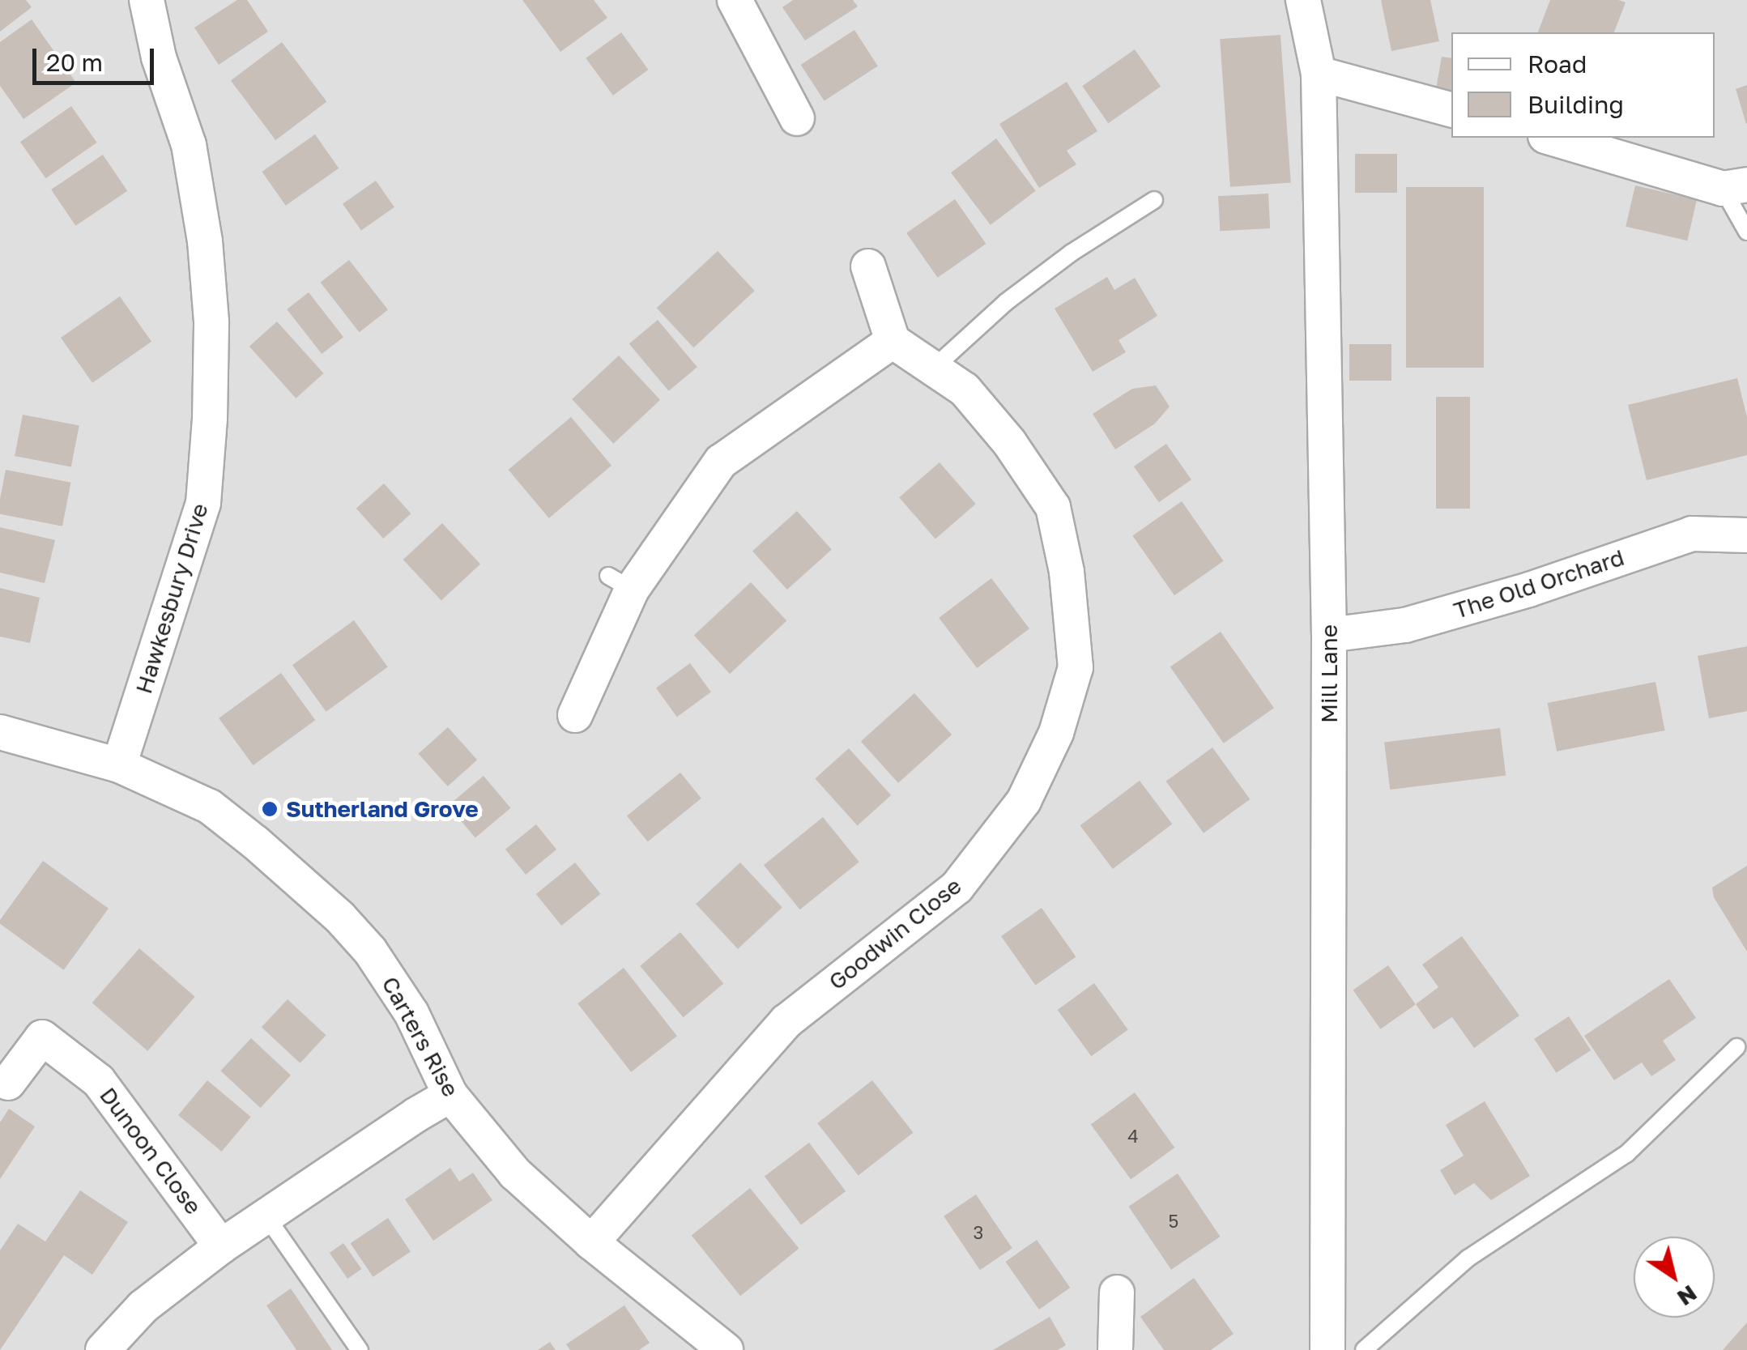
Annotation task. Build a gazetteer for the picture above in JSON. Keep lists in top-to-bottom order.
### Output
{
  "streets": {
    "street": [
      "The Old Orchard",
      "Hawkesbury Drive",
      "Mill Lane",
      "Goodwin Close",
      "Carters Rise",
      "Dunoon Close"
    ]
  },
  "crossings": [
    ["The Old Orchard", "Mill Lane"],
    ["Hawkesbury Drive", "Carters Rise"],
    ["Goodwin Close", "Carters Rise"]
  ],
  "places": ["Sutherland Grove"],
  "house_numbers": ["4", "5", "3"],
  "legend": ["Road", "Building"],
  "scale_bar": "20 m",
  "north": "bottom right"
}
